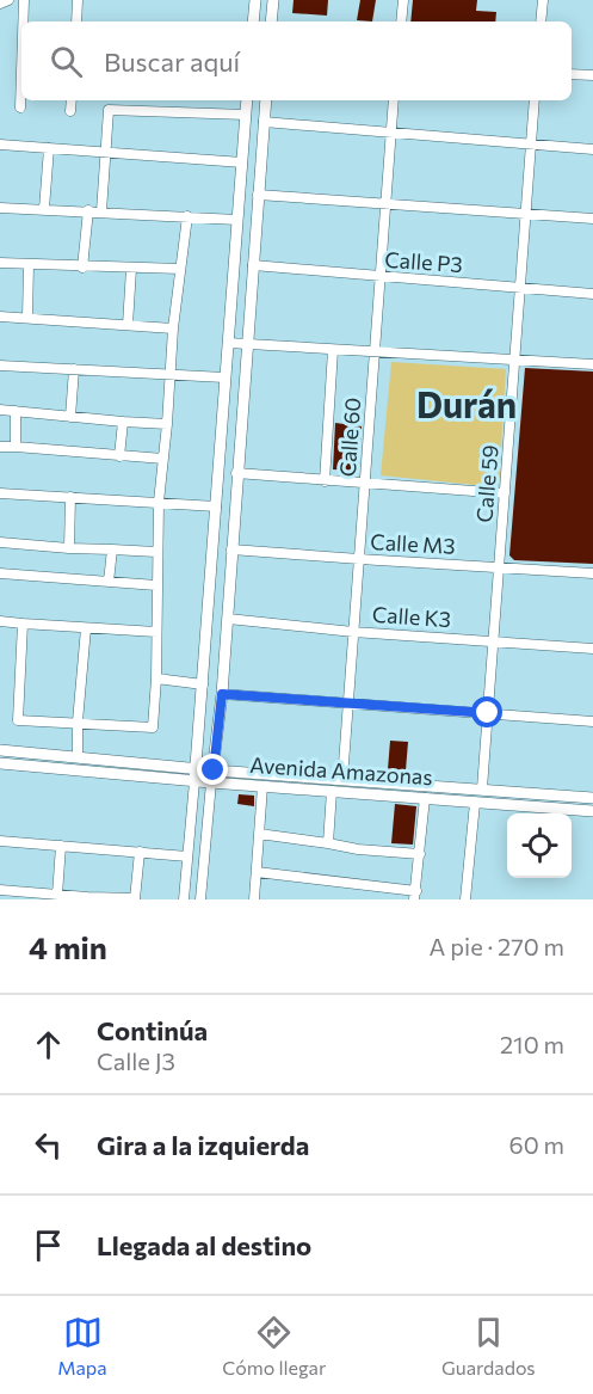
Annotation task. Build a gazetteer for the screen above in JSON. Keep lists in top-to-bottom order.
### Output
{
  "streets": {
    "street": [
      "Calle P3",
      "Calle 60",
      "Calle 59",
      "Calle M3",
      "Calle K3",
      "Avenida Amazonas"
    ]
  },
  "crossings": [
    ["Calle P3", "Calle 60"],
    ["Calle P3", "Calle 59"],
    ["Calle 60", "Calle M3"],
    ["Calle 60", "Calle K3"],
    ["Calle 60", "Avenida Amazonas"],
    ["Calle 59", "Calle M3"],
    ["Calle 59", "Calle K3"],
    ["Calle 59", "Avenida Amazonas"]
  ],
  "districts": ["Durán"],
  "page": {
    "search": "Buscar aquí",
    "heading": ["4 min", "A pie · 270 m"],
    "list": [
      ["Continúa", "Calle J3", "210 m"],
      ["Gira a la izquierda", "60 m"],
      "Llegada al destino"
    ],
    "nav": ["Mapa", "Cómo llegar", "Guardados"]
  }
}
